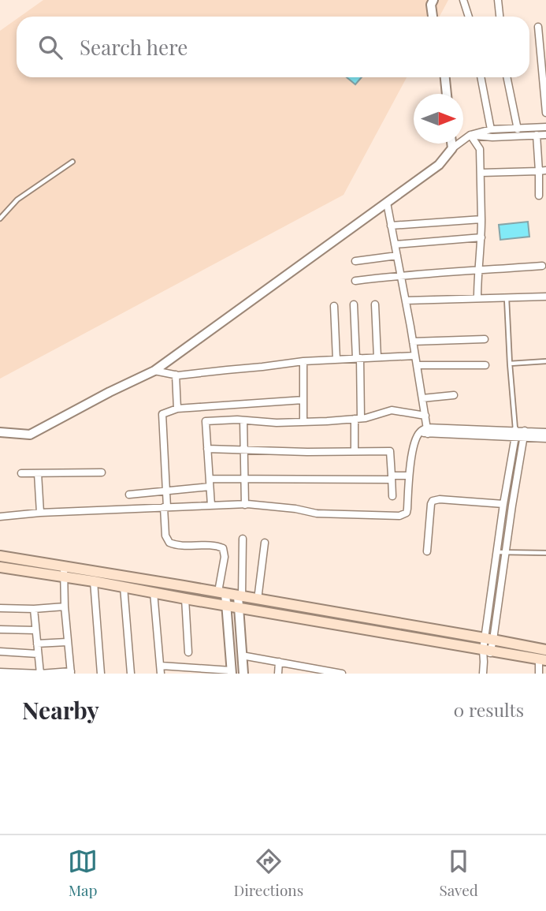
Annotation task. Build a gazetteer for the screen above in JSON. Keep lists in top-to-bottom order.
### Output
{
  "north": "right",
  "page": {
    "search": "Search here",
    "heading": ["Nearby", "0 results"],
    "nav": ["Map", "Directions", "Saved"]
  }
}
